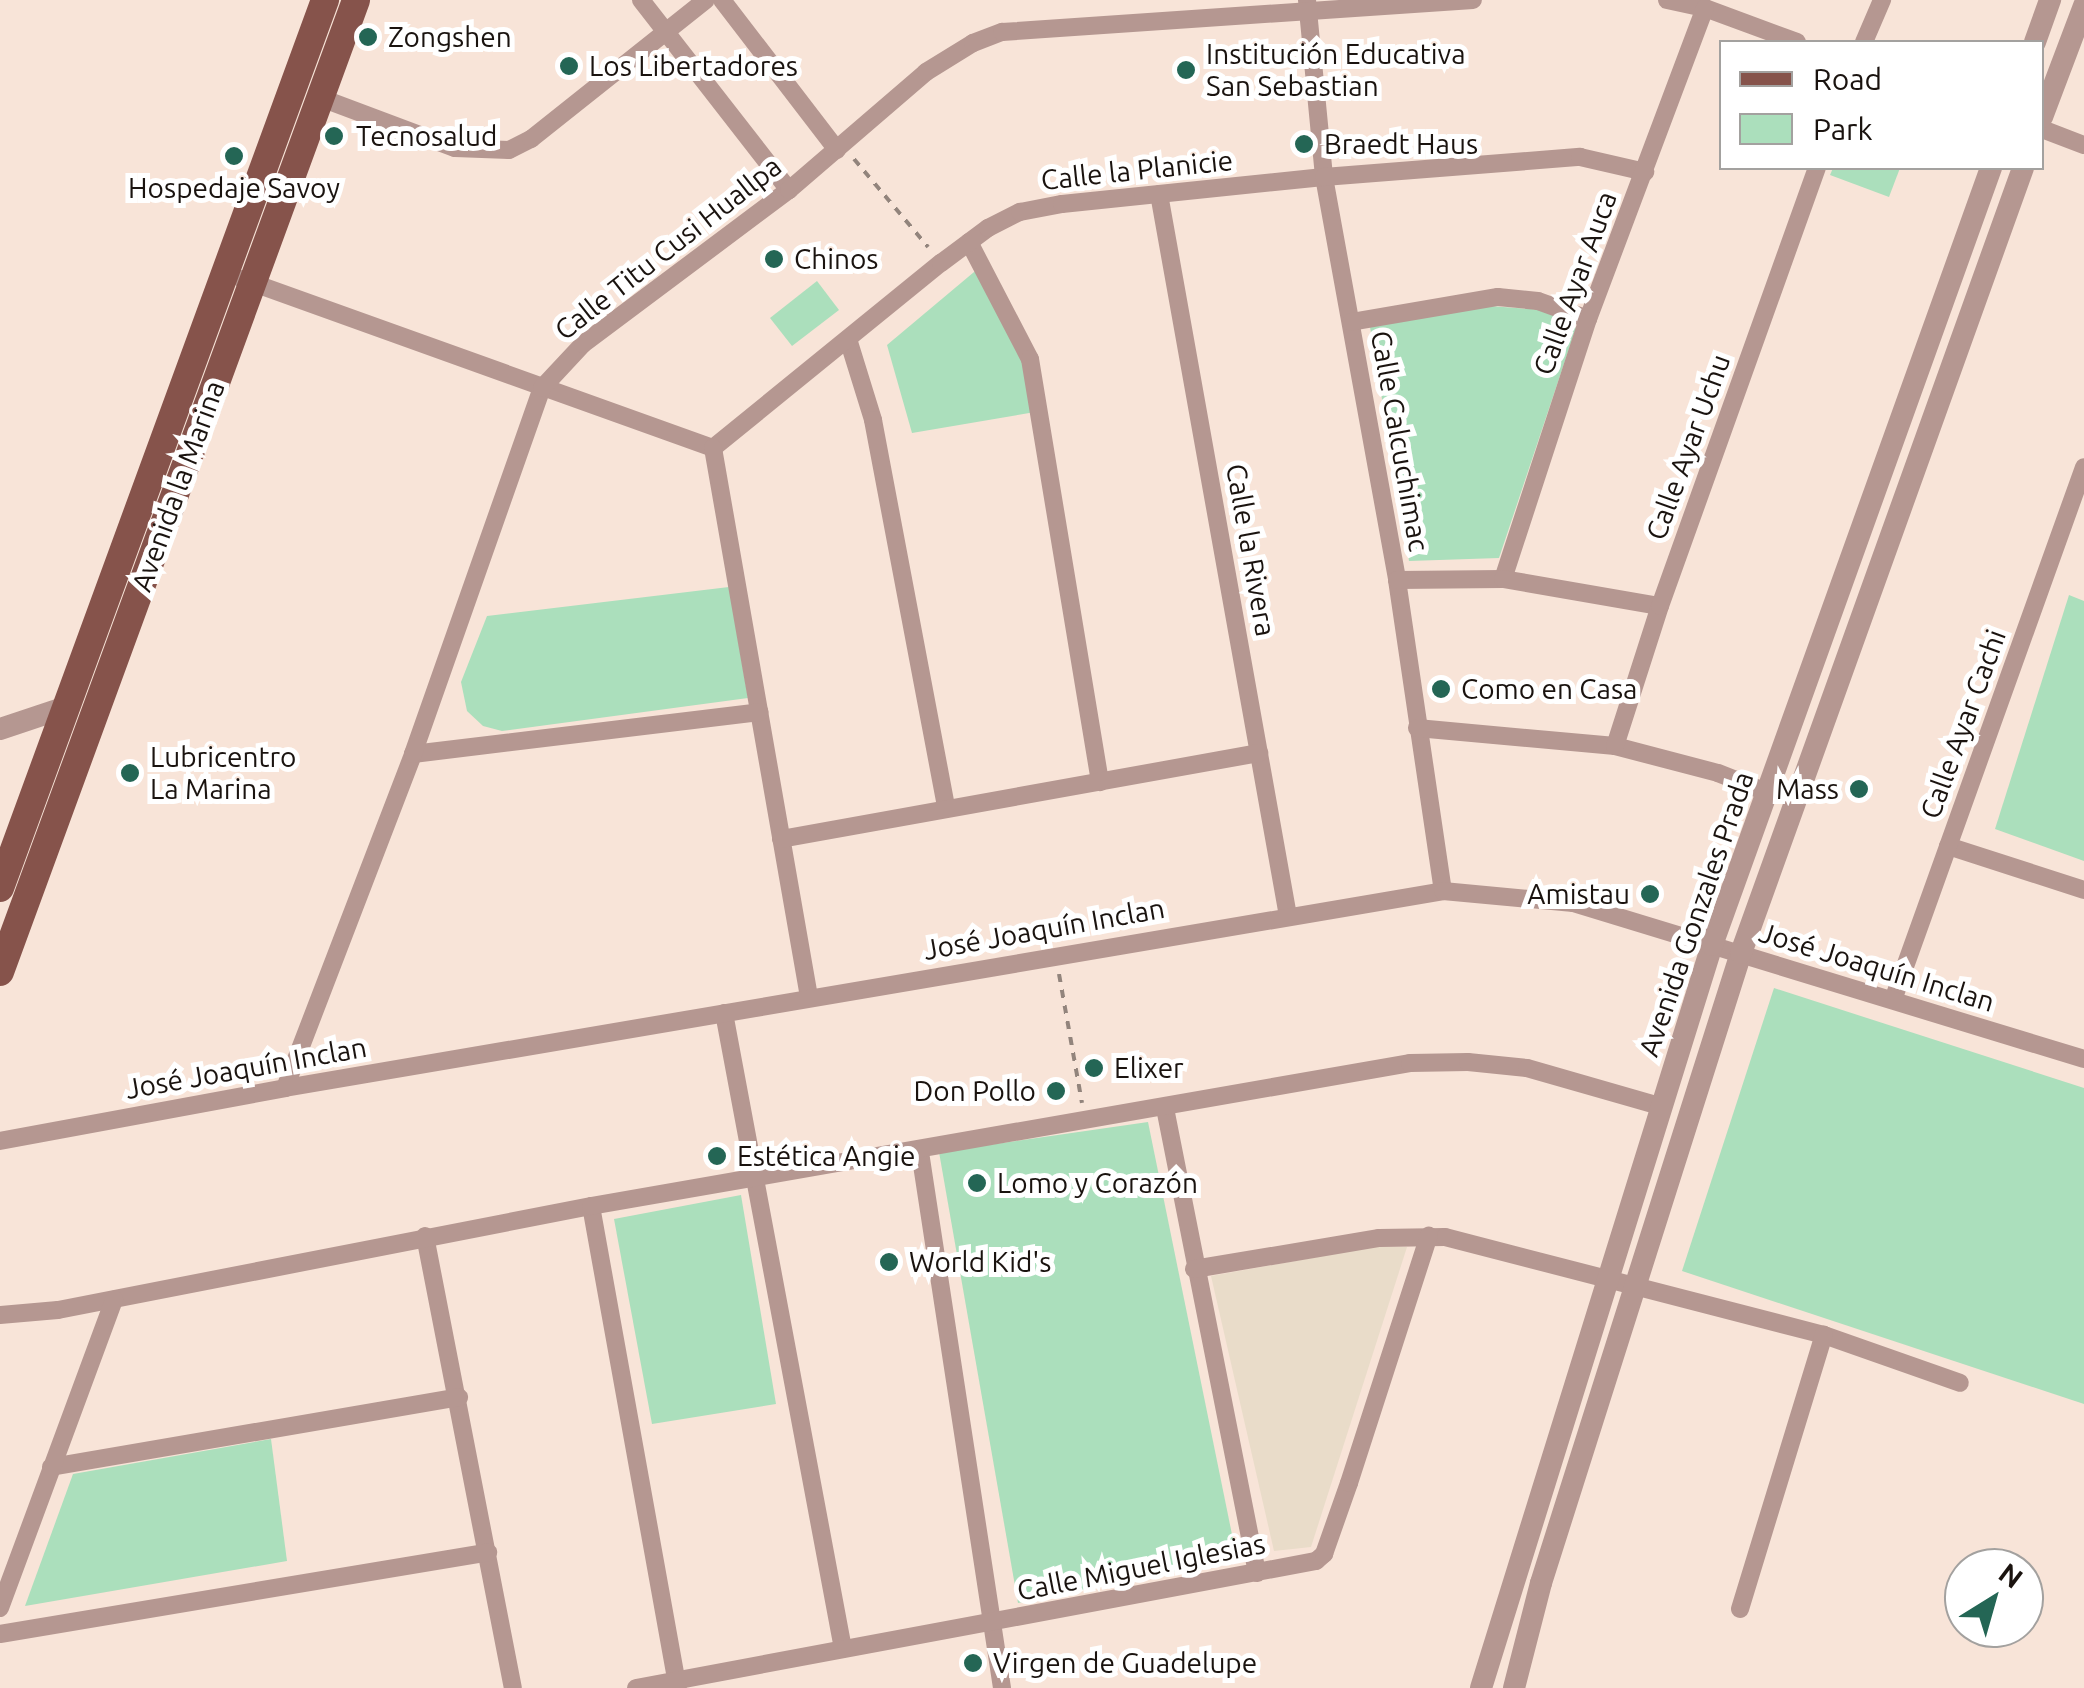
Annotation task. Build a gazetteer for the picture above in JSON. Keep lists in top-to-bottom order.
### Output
{
  "streets": {
    "main road": ["Avenida la Marina"],
    "street": [
      "Calle la Planicie",
      "Calle Titu Cusi Huallpa",
      "Calle Ayar Auca",
      "Calle Calcuchimac",
      "Calle Ayar Uchu",
      "Calle la Rivera",
      "Calle Ayar Cachi",
      "Avenida Gonzales Prada",
      "José Joaquín Inclan",
      "Calle Miguel Iglesias"
    ]
  },
  "crossings": [
    ["Calle la Planicie", "Calle Ayar Auca"],
    ["Calle la Planicie", "Calle Calcuchimac"],
    ["Calle la Planicie", "Calle la Rivera"],
    ["Calle Titu Cusi Huallpa", "Calle Calcuchimac"],
    ["Calle Titu Cusi Huallpa", "José Joaquín Inclan"],
    ["Calle Calcuchimac", "José Joaquín Inclan"],
    ["Calle la Rivera", "José Joaquín Inclan"],
    ["Calle Ayar Cachi", "José Joaquín Inclan"],
    ["Avenida Gonzales Prada", "José Joaquín Inclan"]
  ],
  "places": [
    "Zongshen",
    "Los Libertadores",
    "Institución Educativa San Sebastian",
    "Tecnosalud",
    "Braedt Haus",
    "Hospedaje Savoy",
    "Chinos",
    "Como en Casa",
    "Lubricentro La Marina",
    "Mass",
    "Amistau",
    "Elixer",
    "Don Pollo",
    "Estética Angie",
    "Lomo y Corazón",
    "World Kid's",
    "Virgen de Guadelupe"
  ],
  "legend": ["Road", "Park"],
  "north": "top right"
}
